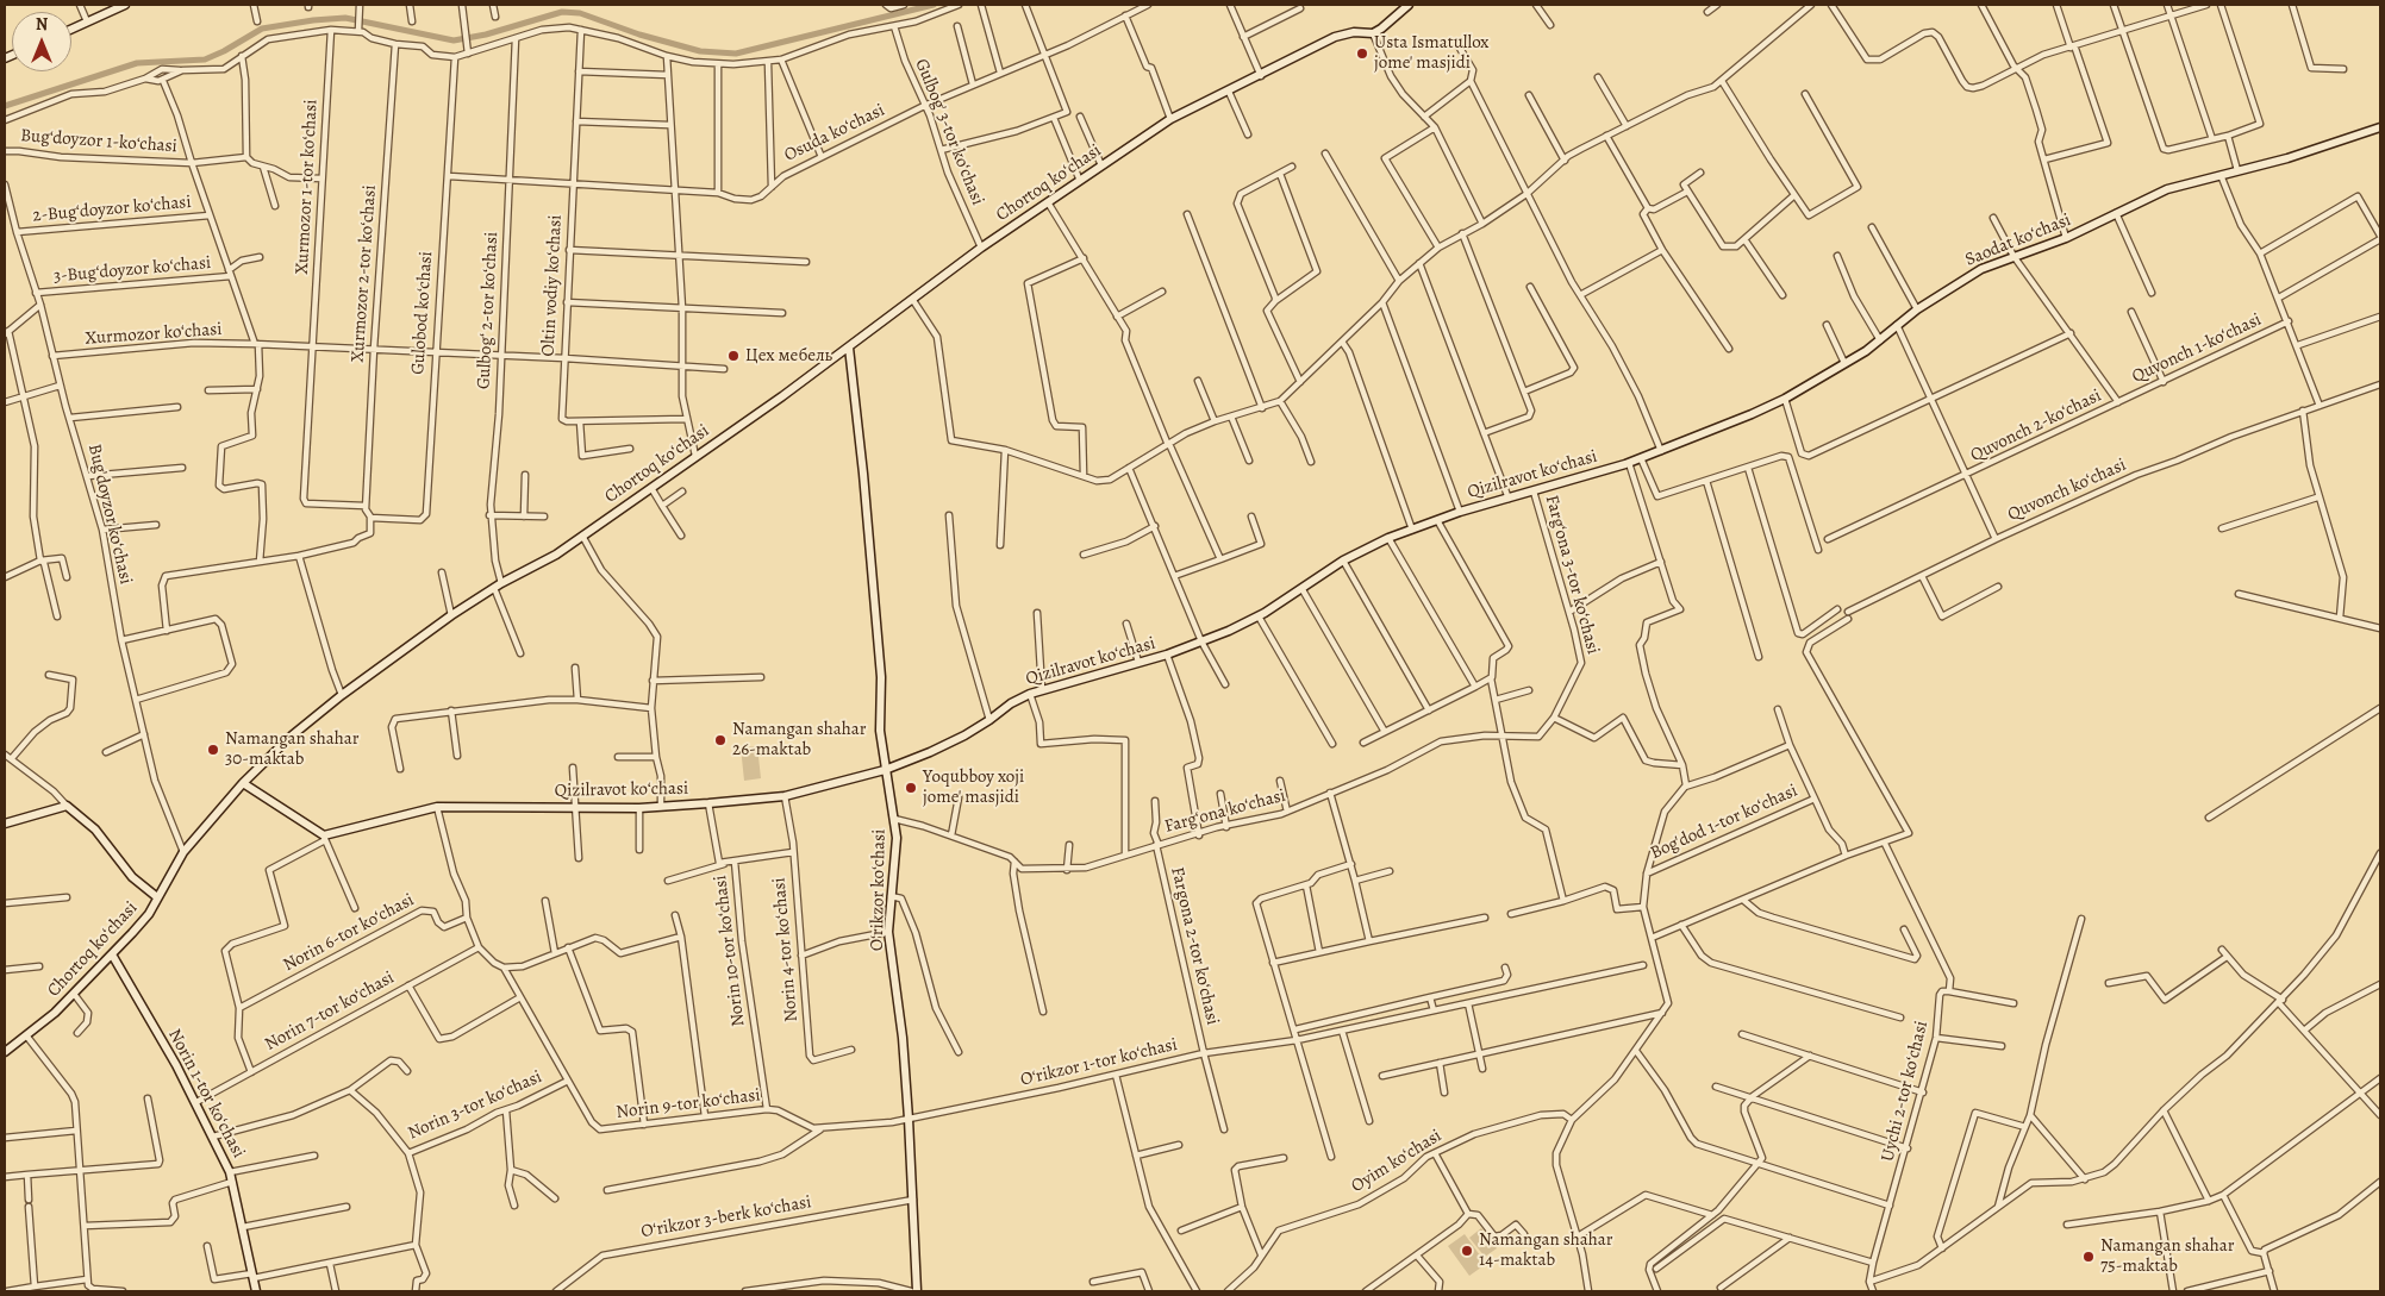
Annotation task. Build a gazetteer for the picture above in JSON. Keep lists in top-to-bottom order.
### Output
{
  "streets": {
    "street": [
      "Gulbog' 3-tor koʻchasi",
      "Osuda koʻchasi",
      "Bugʻdoyzor 1-koʻchasi",
      "Chortoq koʻchasi",
      "Xurmozor 1-tor koʻchasi",
      "2-Bugʻdoyzor koʻchasi",
      "Saodat koʻchasi",
      "3-Bugʻdoyzor koʻchasi",
      "Xurmozor 2-tor koʻchasi",
      "Oltin vodiy koʻchasi",
      "Gulbogʻ 2-tor koʻchasi",
      "Gulobod koʻchasi",
      "Xurmozor koʻchasi",
      "Quvonch 1-koʻchasi",
      "Quvonch 2-koʻchasi",
      "Qizilravot koʻchasi",
      "Quvonch koʻchasi",
      "Bug'doyzor koʻchasi",
      "Fargʻona 3-tor koʻchasi",
      "Fargʻona koʻchasi",
      "Bog'dod 1-tor koʻchasi",
      "Oʻrikzor koʻchasi",
      "Norin 6-tor koʻchasi",
      "Fargona 2-tor koʻchasi",
      "Norin 4-tor koʻchasi",
      "Norin 10-tor koʻchasi",
      "Norin 7-tor koʻchasi",
      "Oʻrikzor 1-tor koʻchasi",
      "Uychi 2-tor koʻchasi",
      "Norin 1-tor koʻchasi",
      "Norin 9-tor koʻchasi",
      "Norin 3-tor koʻchasi",
      "Oyim koʻchasi",
      "Oʻrikzor 3-berk koʻchasi"
    ]
  },
  "crossings": [
    ["Gulbog' 3-tor koʻchasi", "Osuda koʻchasi"],
    ["Gulbog' 3-tor koʻchasi", "Chortoq koʻchasi"],
    ["Osuda koʻchasi", "Oltin vodiy koʻchasi"],
    ["Osuda koʻchasi", "Gulbogʻ 2-tor koʻchasi"],
    ["Osuda koʻchasi", "Gulobod koʻchasi"],
    ["Chortoq koʻchasi", "Gulbogʻ 2-tor koʻchasi"],
    ["Chortoq koʻchasi", "Bug'doyzor koʻchasi"],
    ["Chortoq koʻchasi", "Oʻrikzor koʻchasi"],
    ["Chortoq koʻchasi", "Norin 1-tor koʻchasi"],
    ["Xurmozor 1-tor koʻchasi", "Xurmozor 2-tor koʻchasi"],
    ["Xurmozor 1-tor koʻchasi", "Xurmozor koʻchasi"],
    ["2-Bugʻdoyzor koʻchasi", "Bug'doyzor koʻchasi"],
    ["Saodat koʻchasi", "Quvonch 1-koʻchasi"],
    ["Saodat koʻchasi", "Quvonch 2-koʻchasi"],
    ["Saodat koʻchasi", "Qizilravot koʻchasi"],
    ["3-Bugʻdoyzor koʻchasi", "Bug'doyzor koʻchasi"],
    ["Xurmozor 2-tor koʻchasi", "Xurmozor koʻchasi"],
    ["Oltin vodiy koʻchasi", "Xurmozor koʻchasi"],
    ["Gulbogʻ 2-tor koʻchasi", "Xurmozor koʻchasi"],
    ["Gulobod koʻchasi", "Xurmozor koʻchasi"],
    ["Xurmozor koʻchasi", "Bug'doyzor koʻchasi"],
    ["Quvonch 1-koʻchasi", "Quvonch 2-koʻchasi"],
    ["Quvonch 2-koʻchasi", "Quvonch koʻchasi"],
    ["Qizilravot koʻchasi", "Fargʻona 3-tor koʻchasi"],
    ["Qizilravot koʻchasi", "Oʻrikzor koʻchasi"],
    ["Qizilravot koʻchasi", "Norin 4-tor koʻchasi"],
    ["Fargʻona 3-tor koʻchasi", "Fargʻona koʻchasi"],
    ["Fargʻona koʻchasi", "Oʻrikzor koʻchasi"],
    ["Fargʻona koʻchasi", "Fargona 2-tor koʻchasi"],
    ["Oʻrikzor koʻchasi", "Oʻrikzor 1-tor koʻchasi"],
    ["Oʻrikzor koʻchasi", "Oʻrikzor 3-berk koʻchasi"],
    ["Fargona 2-tor koʻchasi", "Oʻrikzor 1-tor koʻchasi"],
    ["Norin 10-tor koʻchasi", "Norin 9-tor koʻchasi"],
    ["Norin 7-tor koʻchasi", "Norin 1-tor koʻchasi"],
    ["Norin 7-tor koʻchasi", "Norin 9-tor koʻchasi"],
    ["Oʻrikzor 1-tor koʻchasi", "Norin 9-tor koʻchasi"],
    ["Norin 9-tor koʻchasi", "Norin 3-tor koʻchasi"]
  ],
  "places": [
    "Usta Ismatullox jome' masjidi",
    "Цех мебель",
    "Namangan shahar 26-maktab",
    "Namangan shahar 30-maktab",
    "Yoqubboy xoji jome' masjidi",
    "Namangan shahar 14-maktab",
    "Namangan shahar 75-maktab"
  ],
  "north": "top"
}
